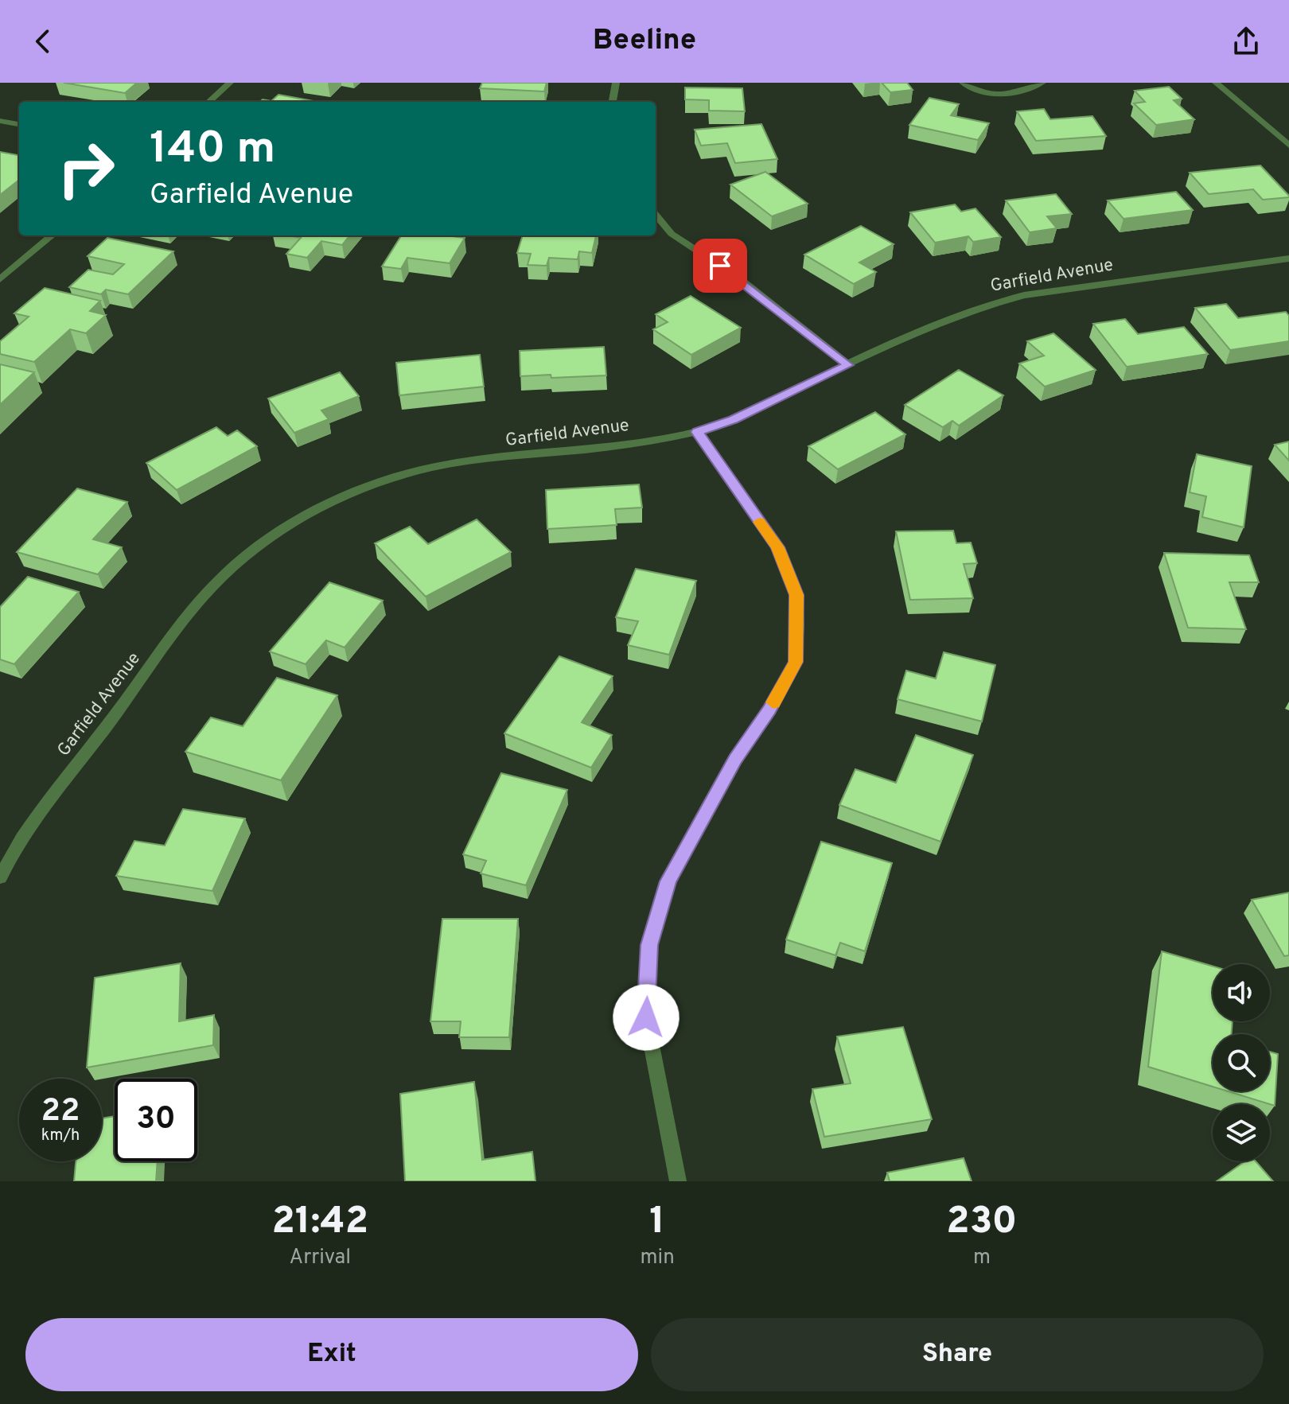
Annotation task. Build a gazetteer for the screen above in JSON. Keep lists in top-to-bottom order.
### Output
{
  "streets": {
    "street": ["Garfield Avenue"]
  },
  "page": {
    "header": "Beeline",
    "turn": ["140 m", "Garfield Avenue"],
    "speed": "22 km/h",
    "limit": "30",
    "eta": [
      "21:42",
      "Arrival",
      "1",
      "min",
      "230",
      "m"
    ],
    "buttons": ["Exit", "Share"]
  }
}
